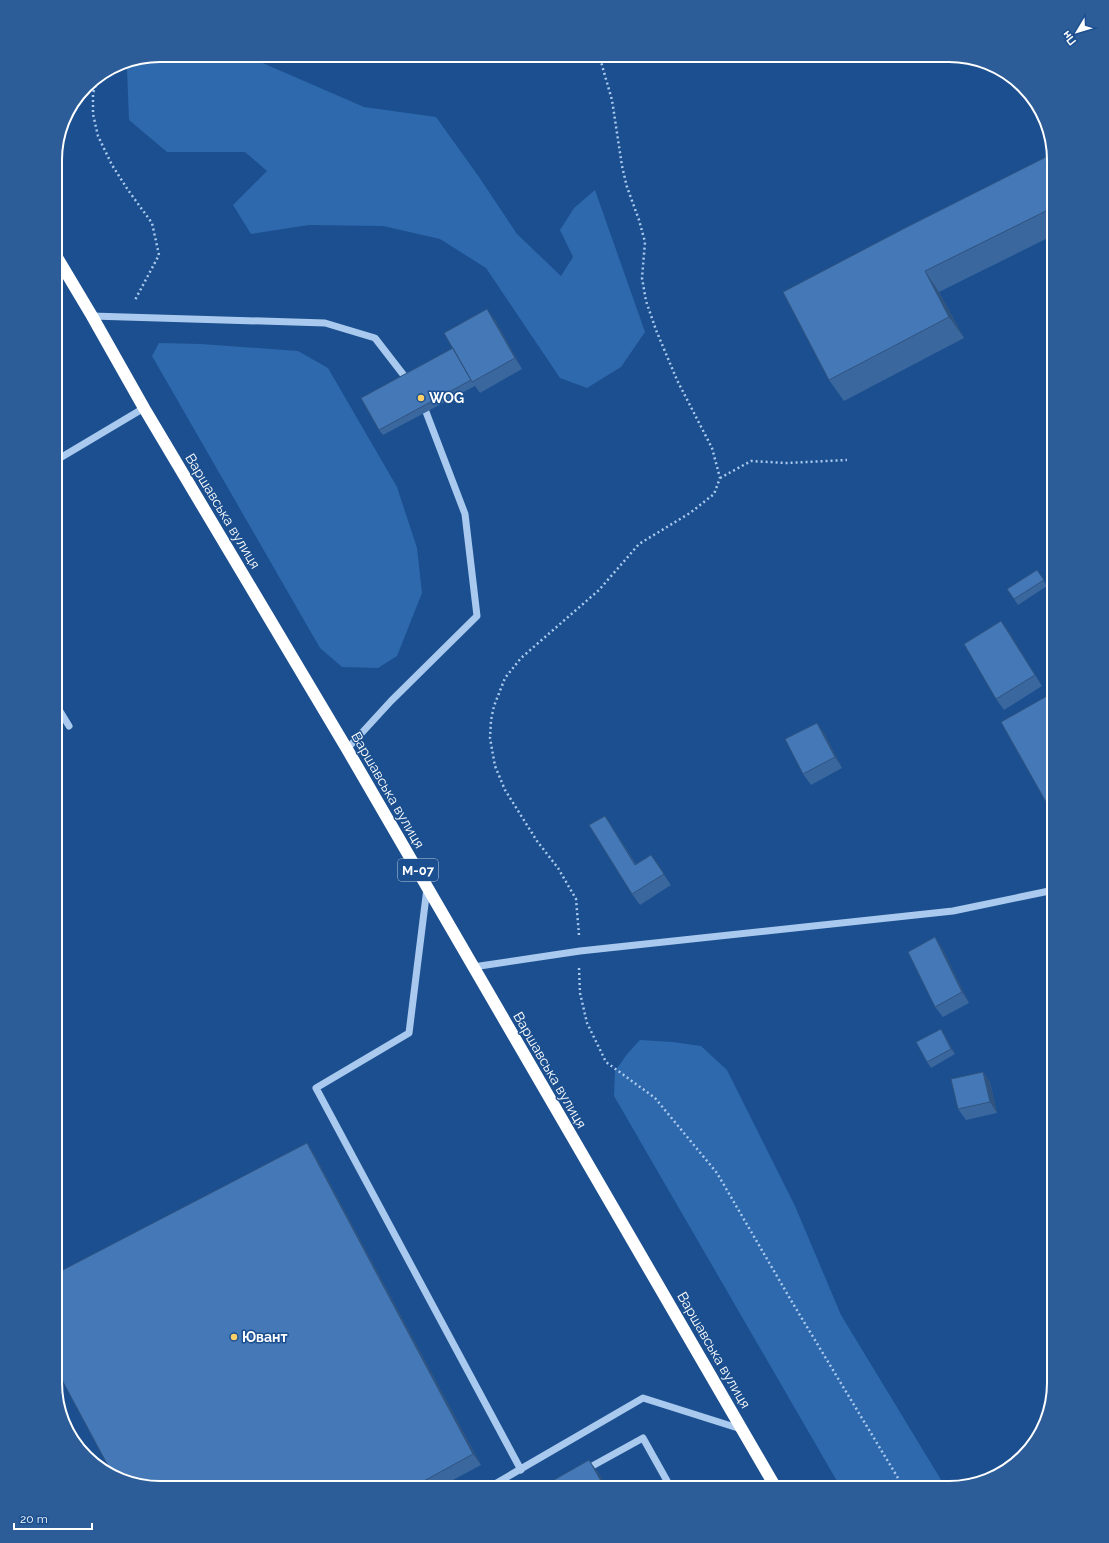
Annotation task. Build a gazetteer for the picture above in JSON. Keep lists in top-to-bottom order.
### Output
{
  "streets": {
    "highway": ["Варшавська вулиця", "М-07"]
  },
  "places": ["WOG", "Ювант"],
  "scale_bar": "20 m",
  "north": "bottom left"
}
